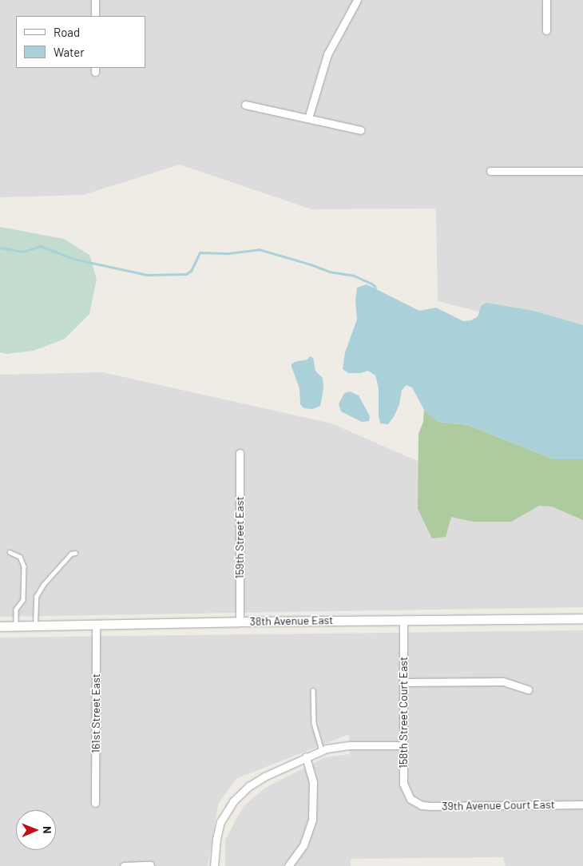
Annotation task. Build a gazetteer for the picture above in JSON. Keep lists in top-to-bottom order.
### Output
{
  "streets": {
    "street": [
      "159th Street East",
      "38th Avenue East",
      "158th Street Court East",
      "161st Street East",
      "39th Avenue Court East"
    ]
  },
  "crossings": [
    ["159th Street East", "38th Avenue East"],
    ["38th Avenue East", "158th Street Court East"],
    ["38th Avenue East", "161st Street East"],
    ["158th Street Court East", "39th Avenue Court East"]
  ],
  "legend": ["Road", "Water"],
  "north": "right"
}
